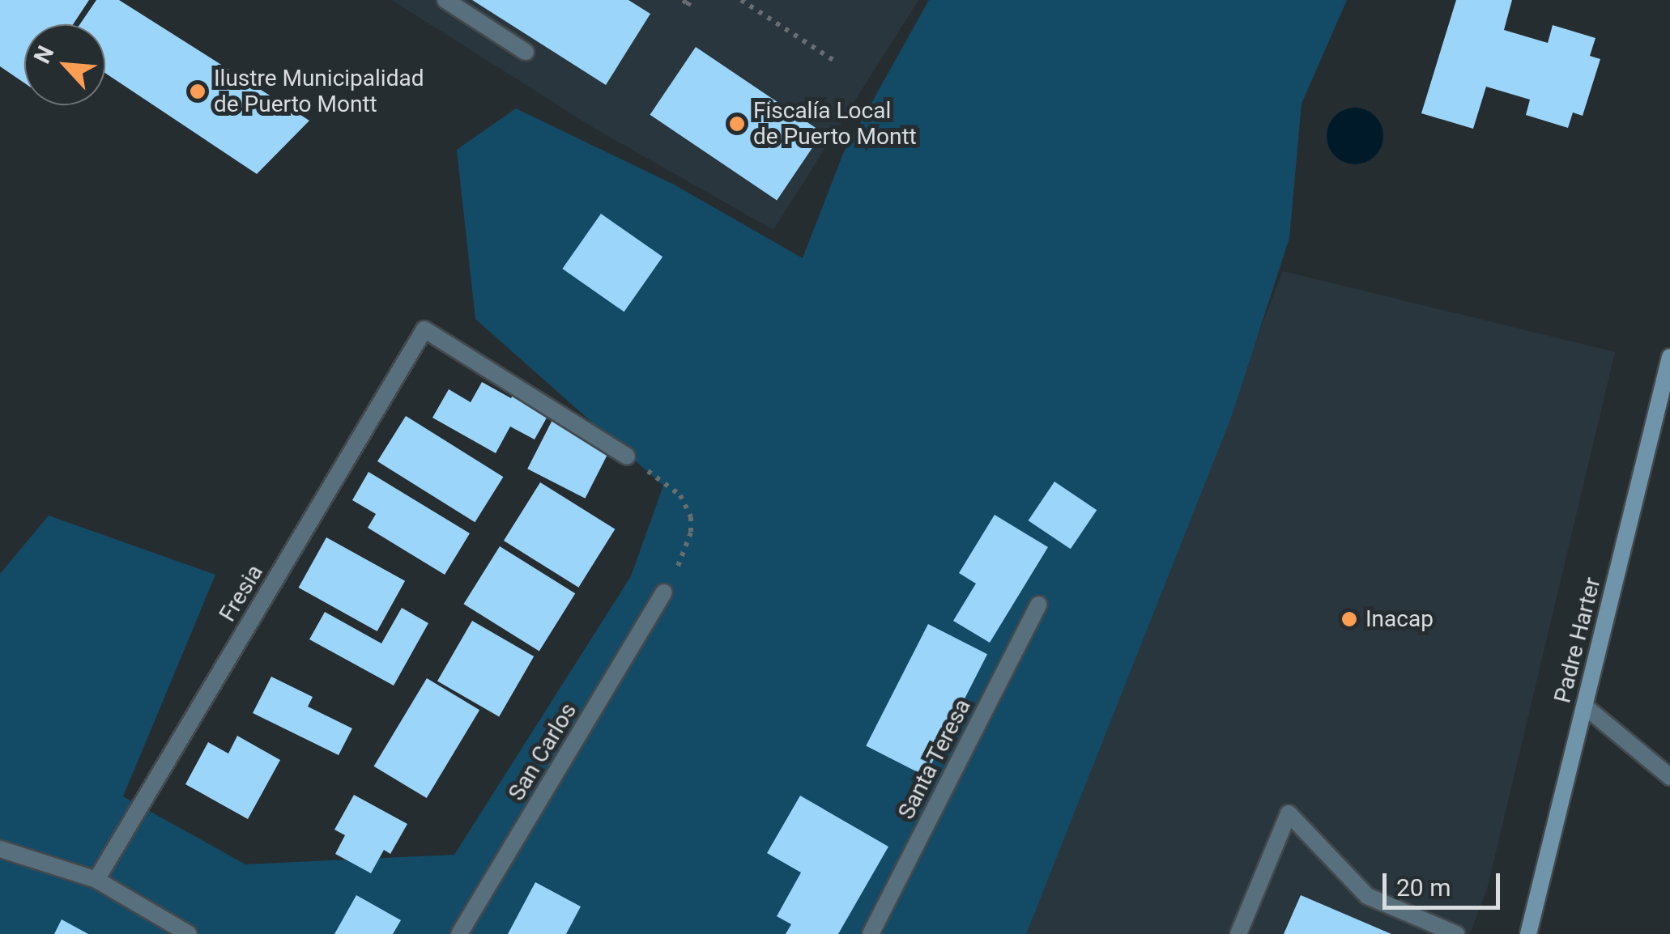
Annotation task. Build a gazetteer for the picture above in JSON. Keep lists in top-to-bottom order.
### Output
{
  "streets": {
    "main road": ["Padre Harter"],
    "street": ["Fresia", "San Carlos", "Santa Teresa"]
  },
  "places": ["Ilustre Municipalidad de Puerto Montt", "Fiscalía Local de Puerto Montt", "Inacap"],
  "scale_bar": "20 m",
  "north": "top left"
}
